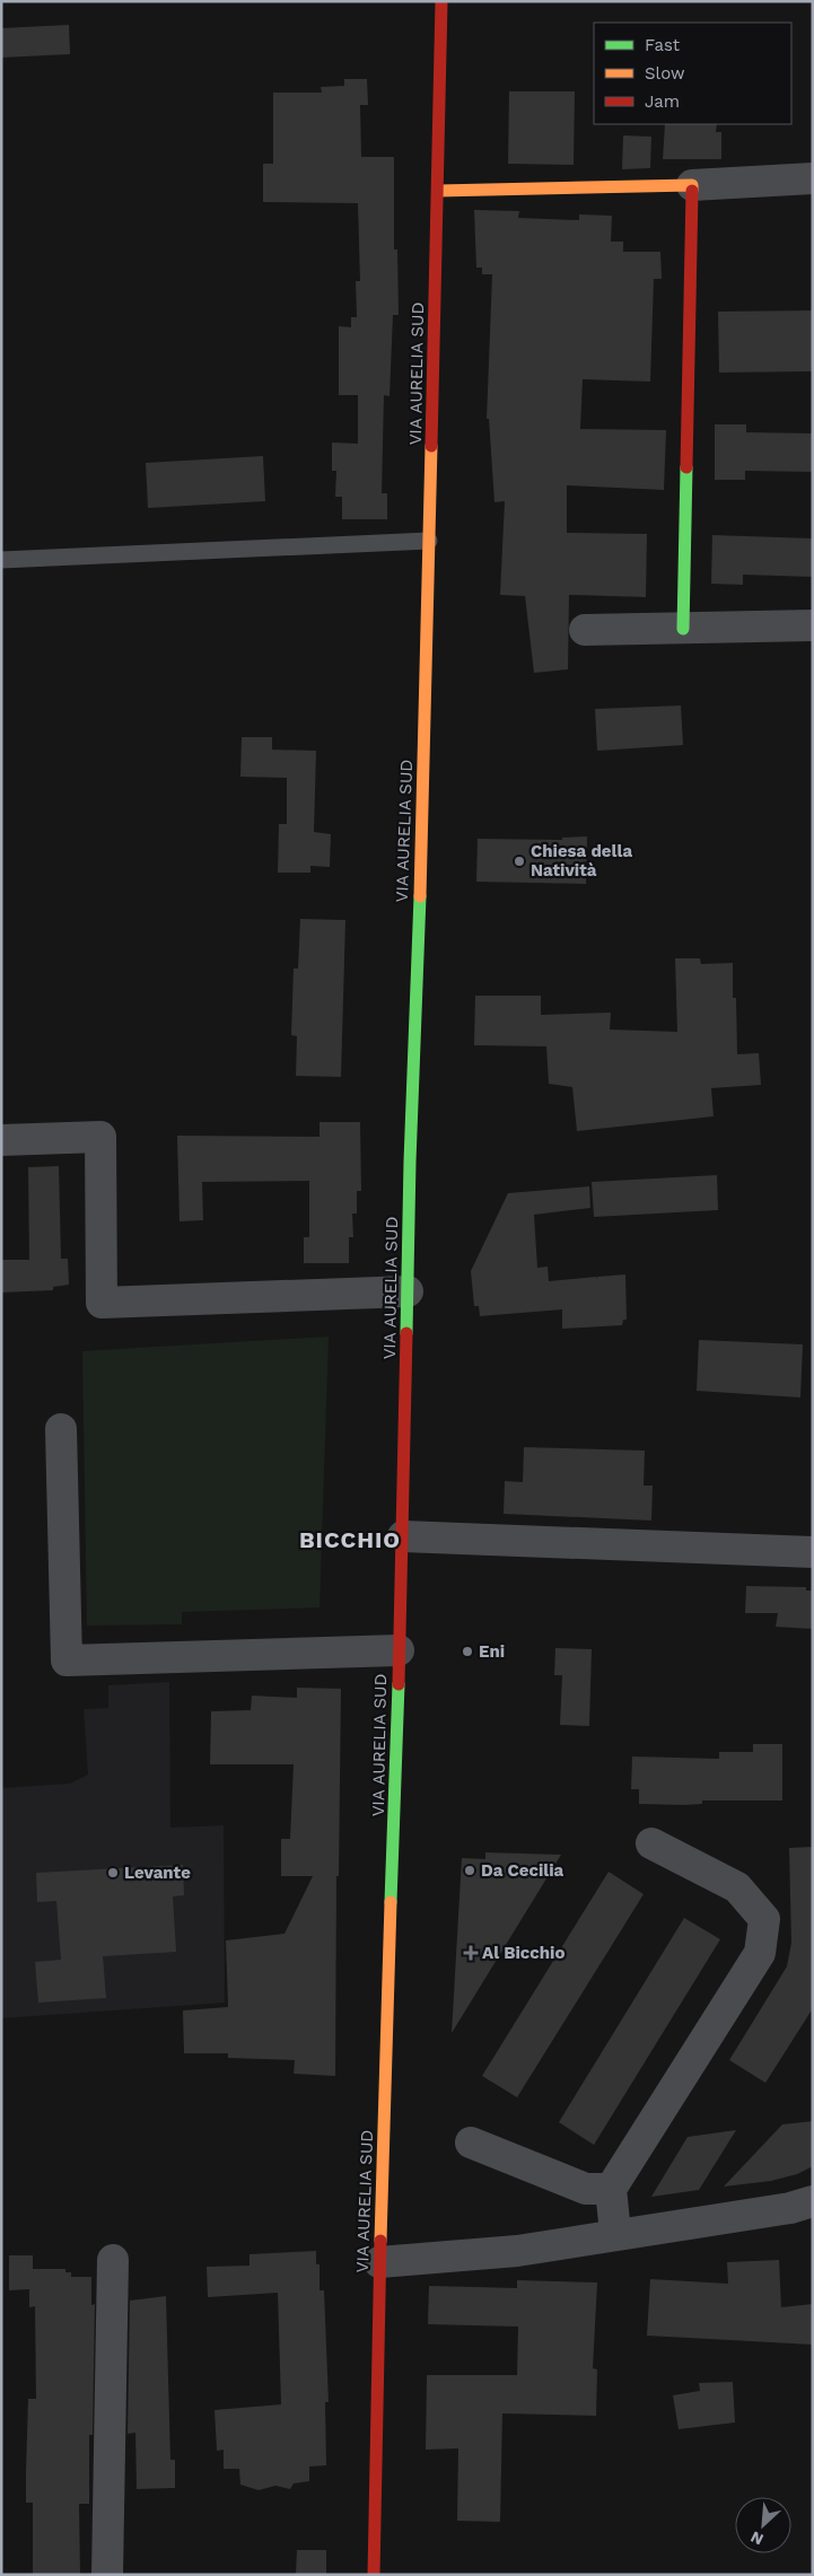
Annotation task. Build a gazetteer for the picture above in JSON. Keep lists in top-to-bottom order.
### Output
{
  "streets": {
    "main road": ["VIA AURELIA SUD"]
  },
  "districts": ["BICCHIO"],
  "places": {
    "other": [
      "Chiesa della Natività",
      "Eni",
      "Da Cecilia",
      "Levante"
    ],
    "health": ["Al Bicchio"]
  },
  "legend": ["Fast", "Slow", "Jam"],
  "north": "bottom left"
}
